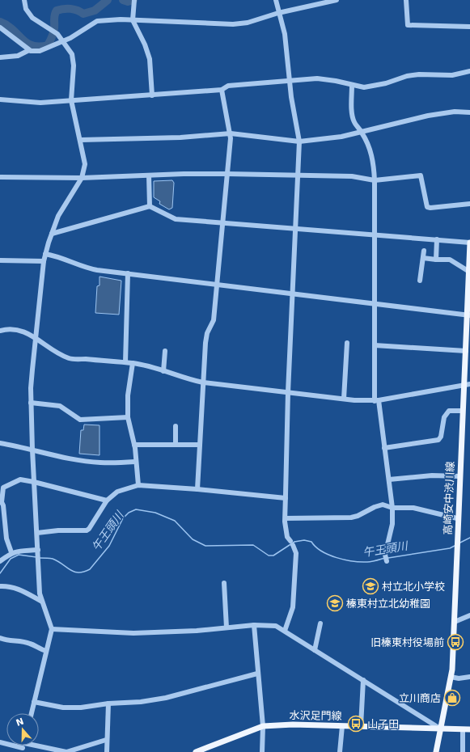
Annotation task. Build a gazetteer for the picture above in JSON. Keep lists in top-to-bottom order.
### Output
{
  "streets": {
    "main road": ["高崎安中渋川線", "水沢足門線"]
  },
  "crossings": [
    ["高崎安中渋川線", "水沢足門線"]
  ],
  "water": ["午王頭川"],
  "places": {
    "school or university": ["村立北小学校", "榛東村立北幼稚園"],
    "bus stop": ["旧榛東村役場前", "山子田"],
    "shop": ["立川商店"]
  },
  "north": "top"
}
